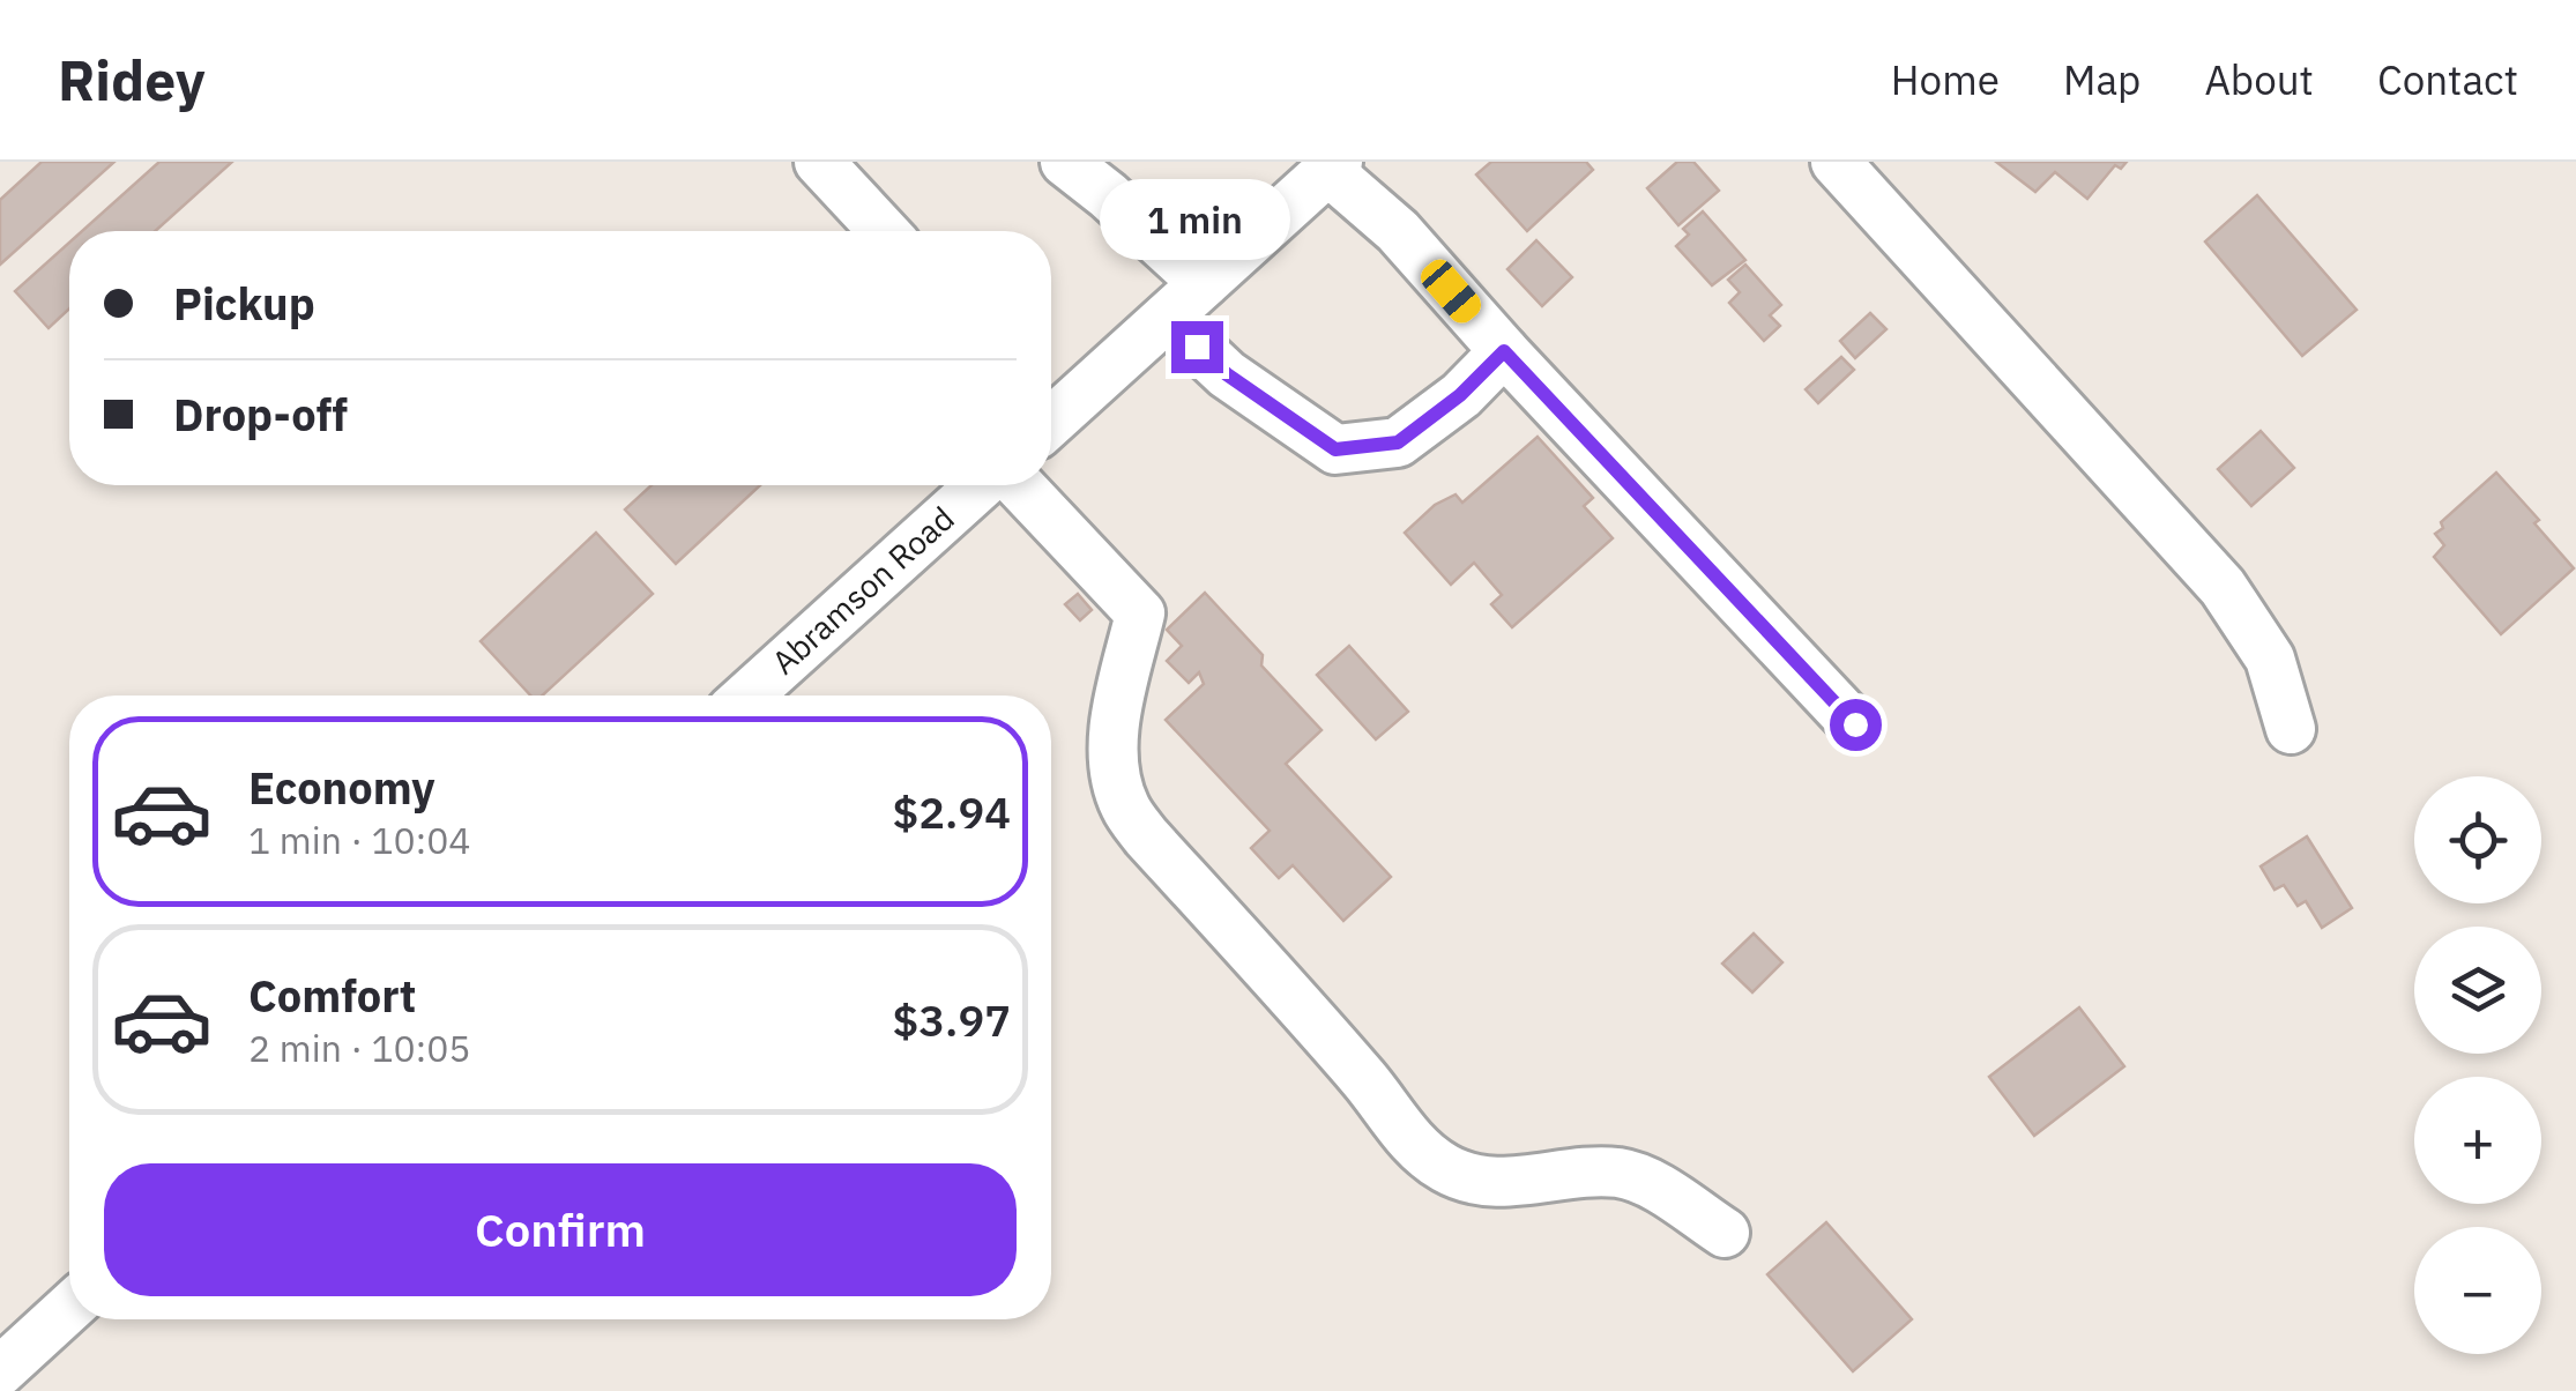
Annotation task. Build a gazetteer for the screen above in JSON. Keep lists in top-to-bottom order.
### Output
{
  "streets": {
    "street": ["Abramson Road"]
  },
  "page": {
    "header": "Ridey",
    "nav": [
      "Home",
      "Map",
      "About",
      "Contact"
    ],
    "bubble": "1 min",
    "banner": ["Pickup", "Drop-off"],
    "list": [
      {
        "name": "Economy",
        "note": "1 min · 10:04",
        "value": "$2.94"
      },
      {
        "name": "Comfort",
        "note": "2 min · 10:05",
        "value": "$3.97"
      }
    ],
    "map_buttons": ["+", "−"],
    "buttons": "Confirm"
  }
}
